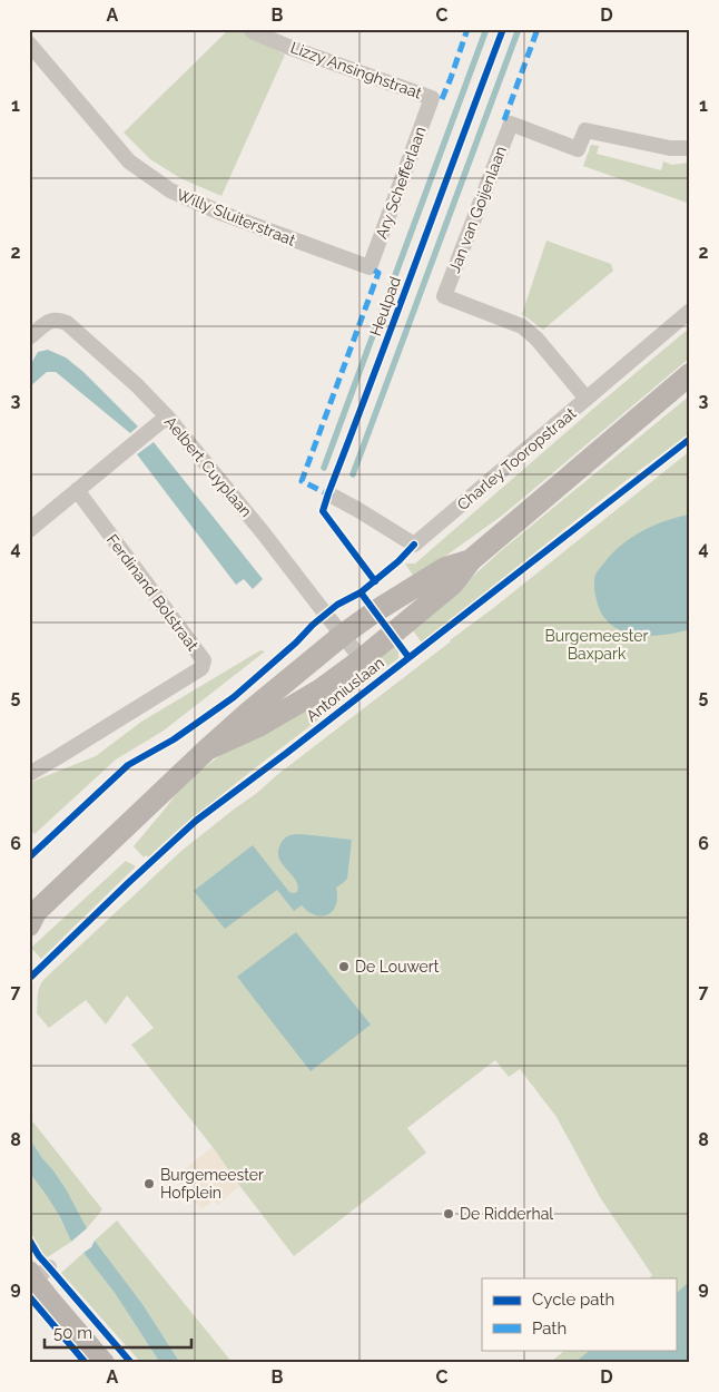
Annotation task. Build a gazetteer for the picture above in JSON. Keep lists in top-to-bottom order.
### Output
{
  "streets": {
    "main road": ["Antoniuslaan"],
    "street": [
      "Lizzy Ansinghstraat",
      "Ary Schefferlaan",
      "Jan van Goijenlaan",
      "Willy Sluiterstraat",
      "Charley Tooropstraat",
      "Aelbert Cuyplaan",
      "Ferdinand Bolstraat"
    ],
    "cycle path": ["Heulpad"]
  },
  "crossings": [
    ["Lizzy Ansinghstraat", "Ary Schefferlaan"],
    ["Ary Schefferlaan", "Willy Sluiterstraat"],
    ["Jan van Goijenlaan", "Charley Tooropstraat"],
    ["Aelbert Cuyplaan", "Antoniuslaan"]
  ],
  "parks": ["Burgemeester Baxpark"],
  "places": ["De Louwert", "Burgemeester Hofplein", "De Ridderhal"],
  "legend": ["Cycle path", "Path"],
  "scale_bar": "50 m",
  "grid": {
    "columns": [
      "A",
      "B",
      "C",
      "D"
    ],
    "rows": [
      "1",
      "2",
      "3",
      "4",
      "5",
      "6",
      "7",
      "8",
      "9"
    ]
  }
}
